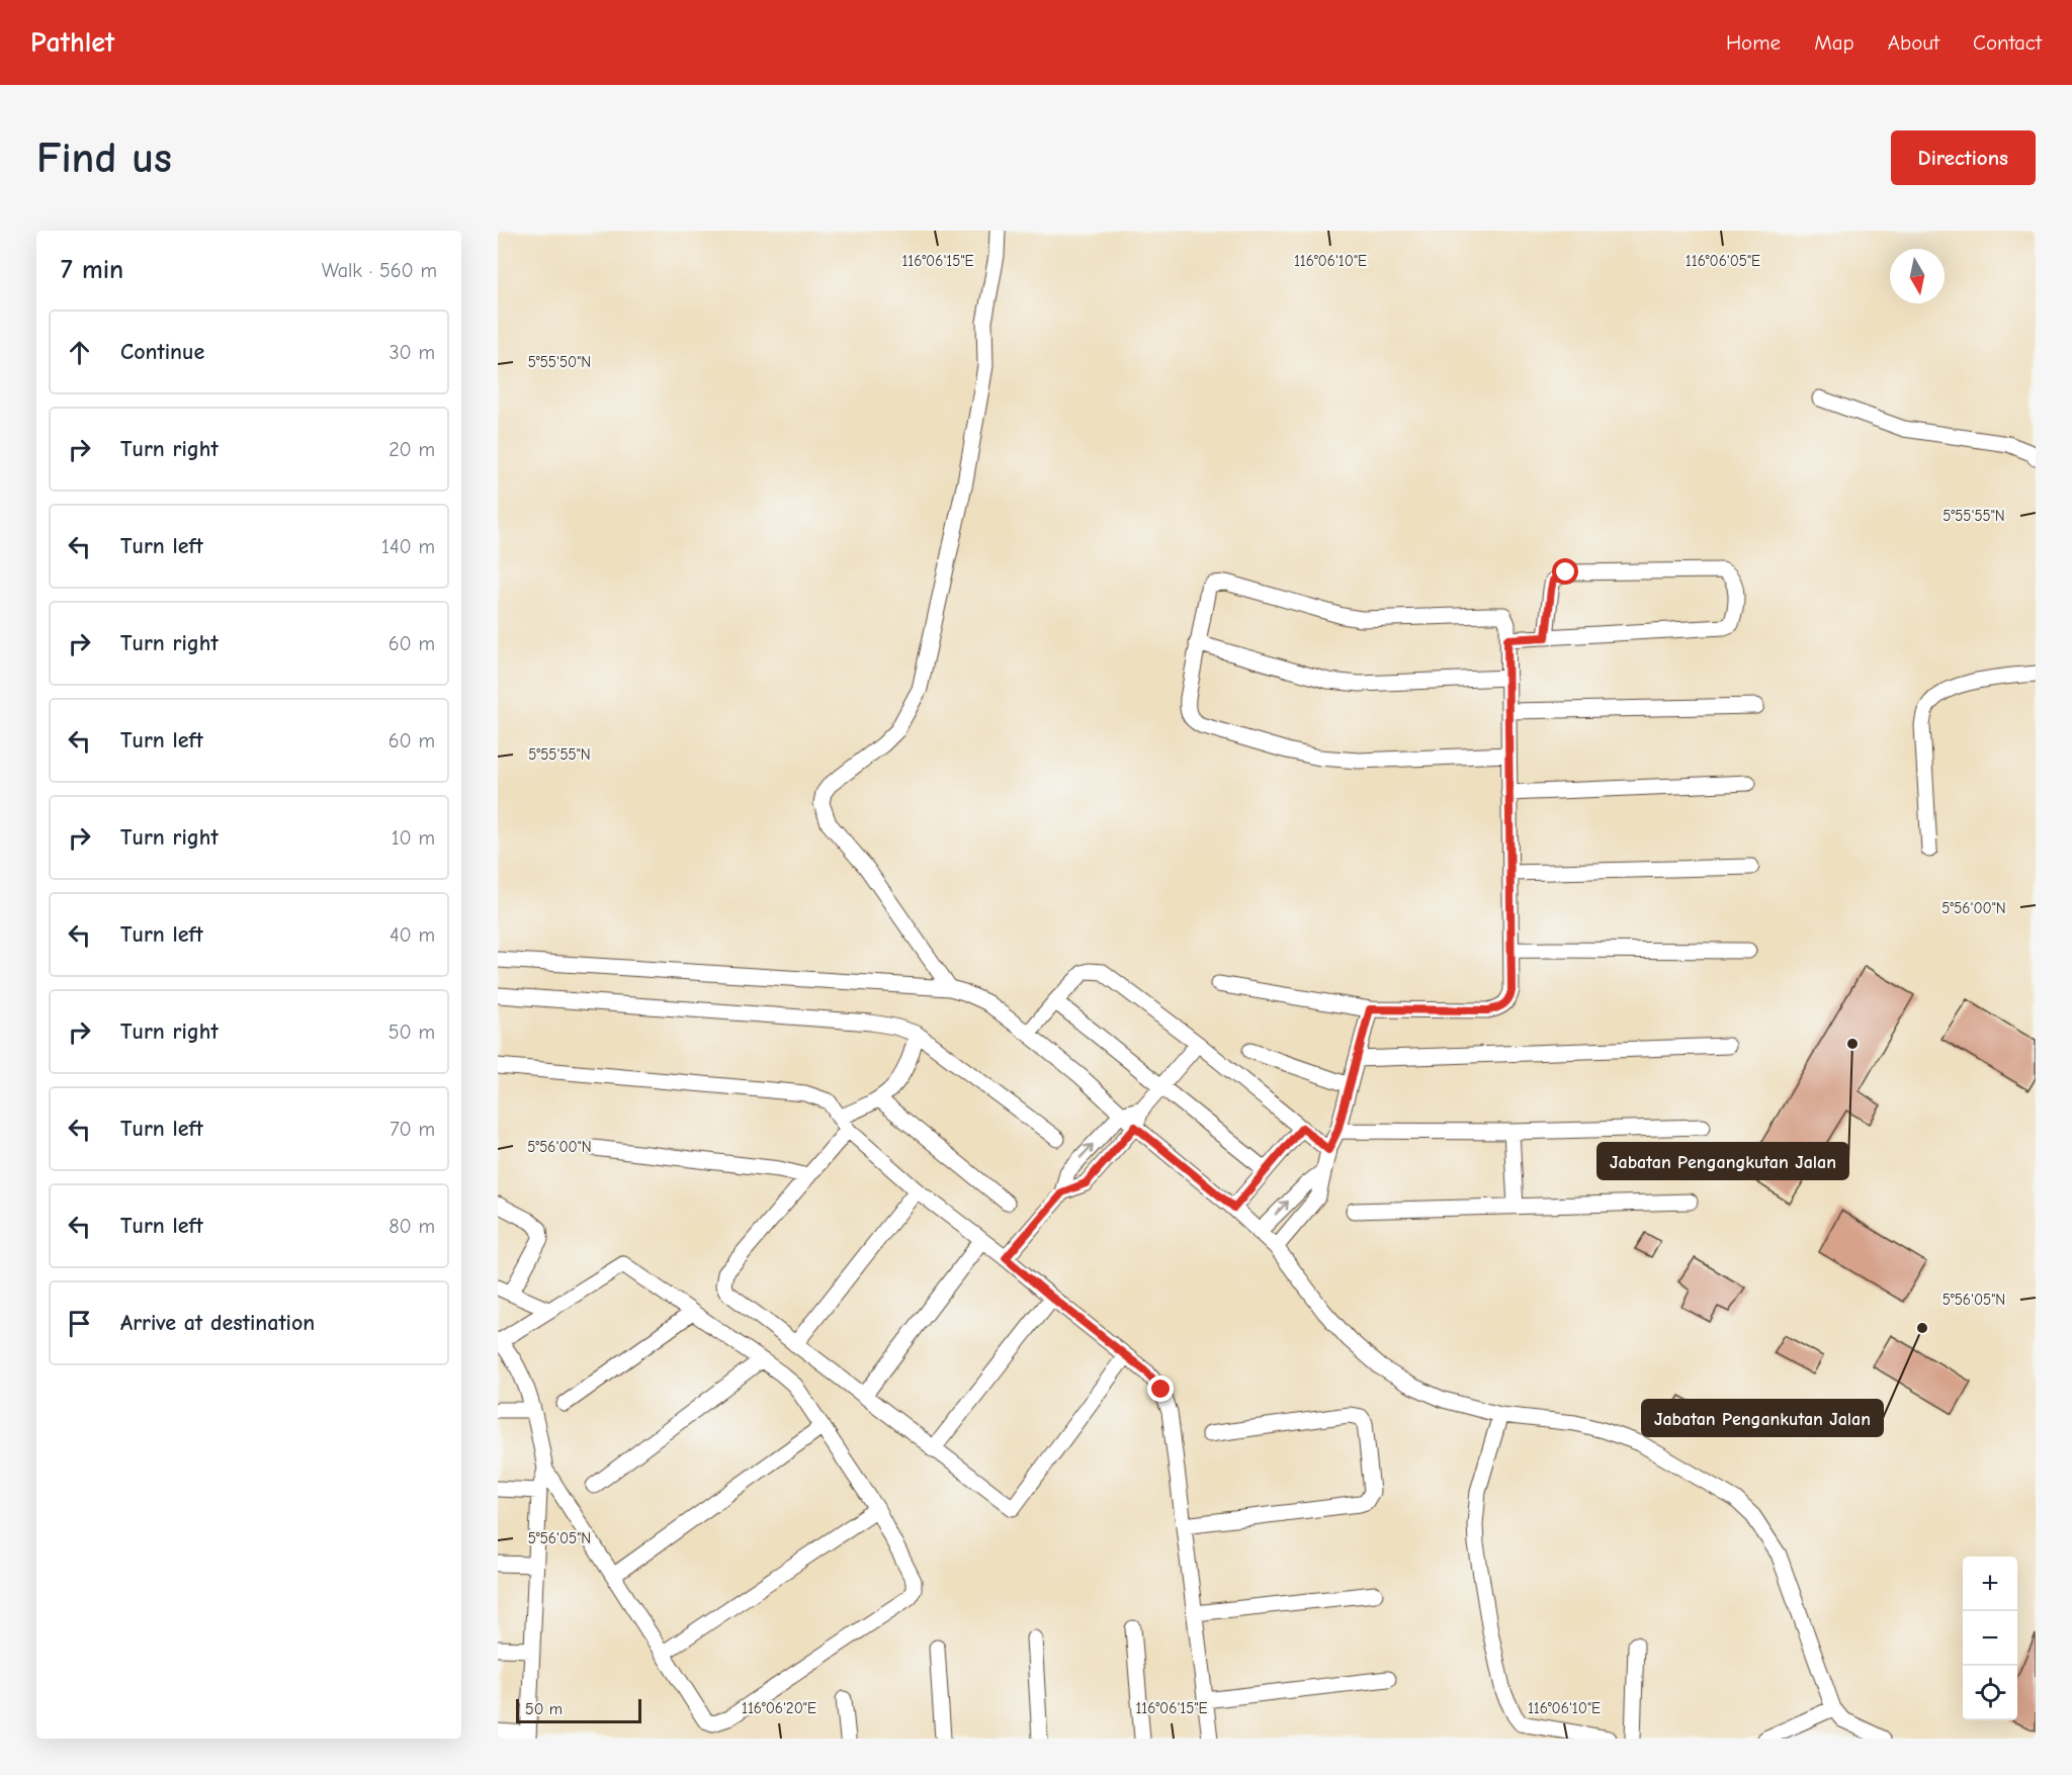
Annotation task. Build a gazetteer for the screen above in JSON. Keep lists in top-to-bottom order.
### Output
{
  "places": ["Jabatan Pengangkutan Jalan", "Jabatan Pengankutan Jalan"],
  "scale_bar": "50 m",
  "north": "bottom",
  "page": {
    "header": "Pathlet",
    "nav": [
      "Home",
      "Map",
      "About",
      "Contact"
    ],
    "buttons": "Directions",
    "title": "Find us",
    "heading": ["7 min", "Walk · 560 m"],
    "list": [
      ["Continue", "30 m"],
      ["Turn right", "20 m"],
      ["Turn left", "140 m"],
      ["Turn right", "60 m"],
      ["Turn left", "60 m"],
      ["Turn right", "10 m"],
      ["Turn left", "40 m"],
      ["Turn right", "50 m"],
      ["Turn left", "70 m"],
      ["Turn left", "80 m"],
      "Arrive at destination"
    ],
    "map_buttons": ["+", "−"],
    "scale": "50 m"
  },
  "coordinates": [
    "116°06'15\"E",
    "116°06'10\"E",
    "116°06'05\"E",
    "5°55'50\"N",
    "5°55'55\"N",
    "5°56'00\"N",
    "5°56'05\"N",
    "116°06'20\"E"
  ]
}
